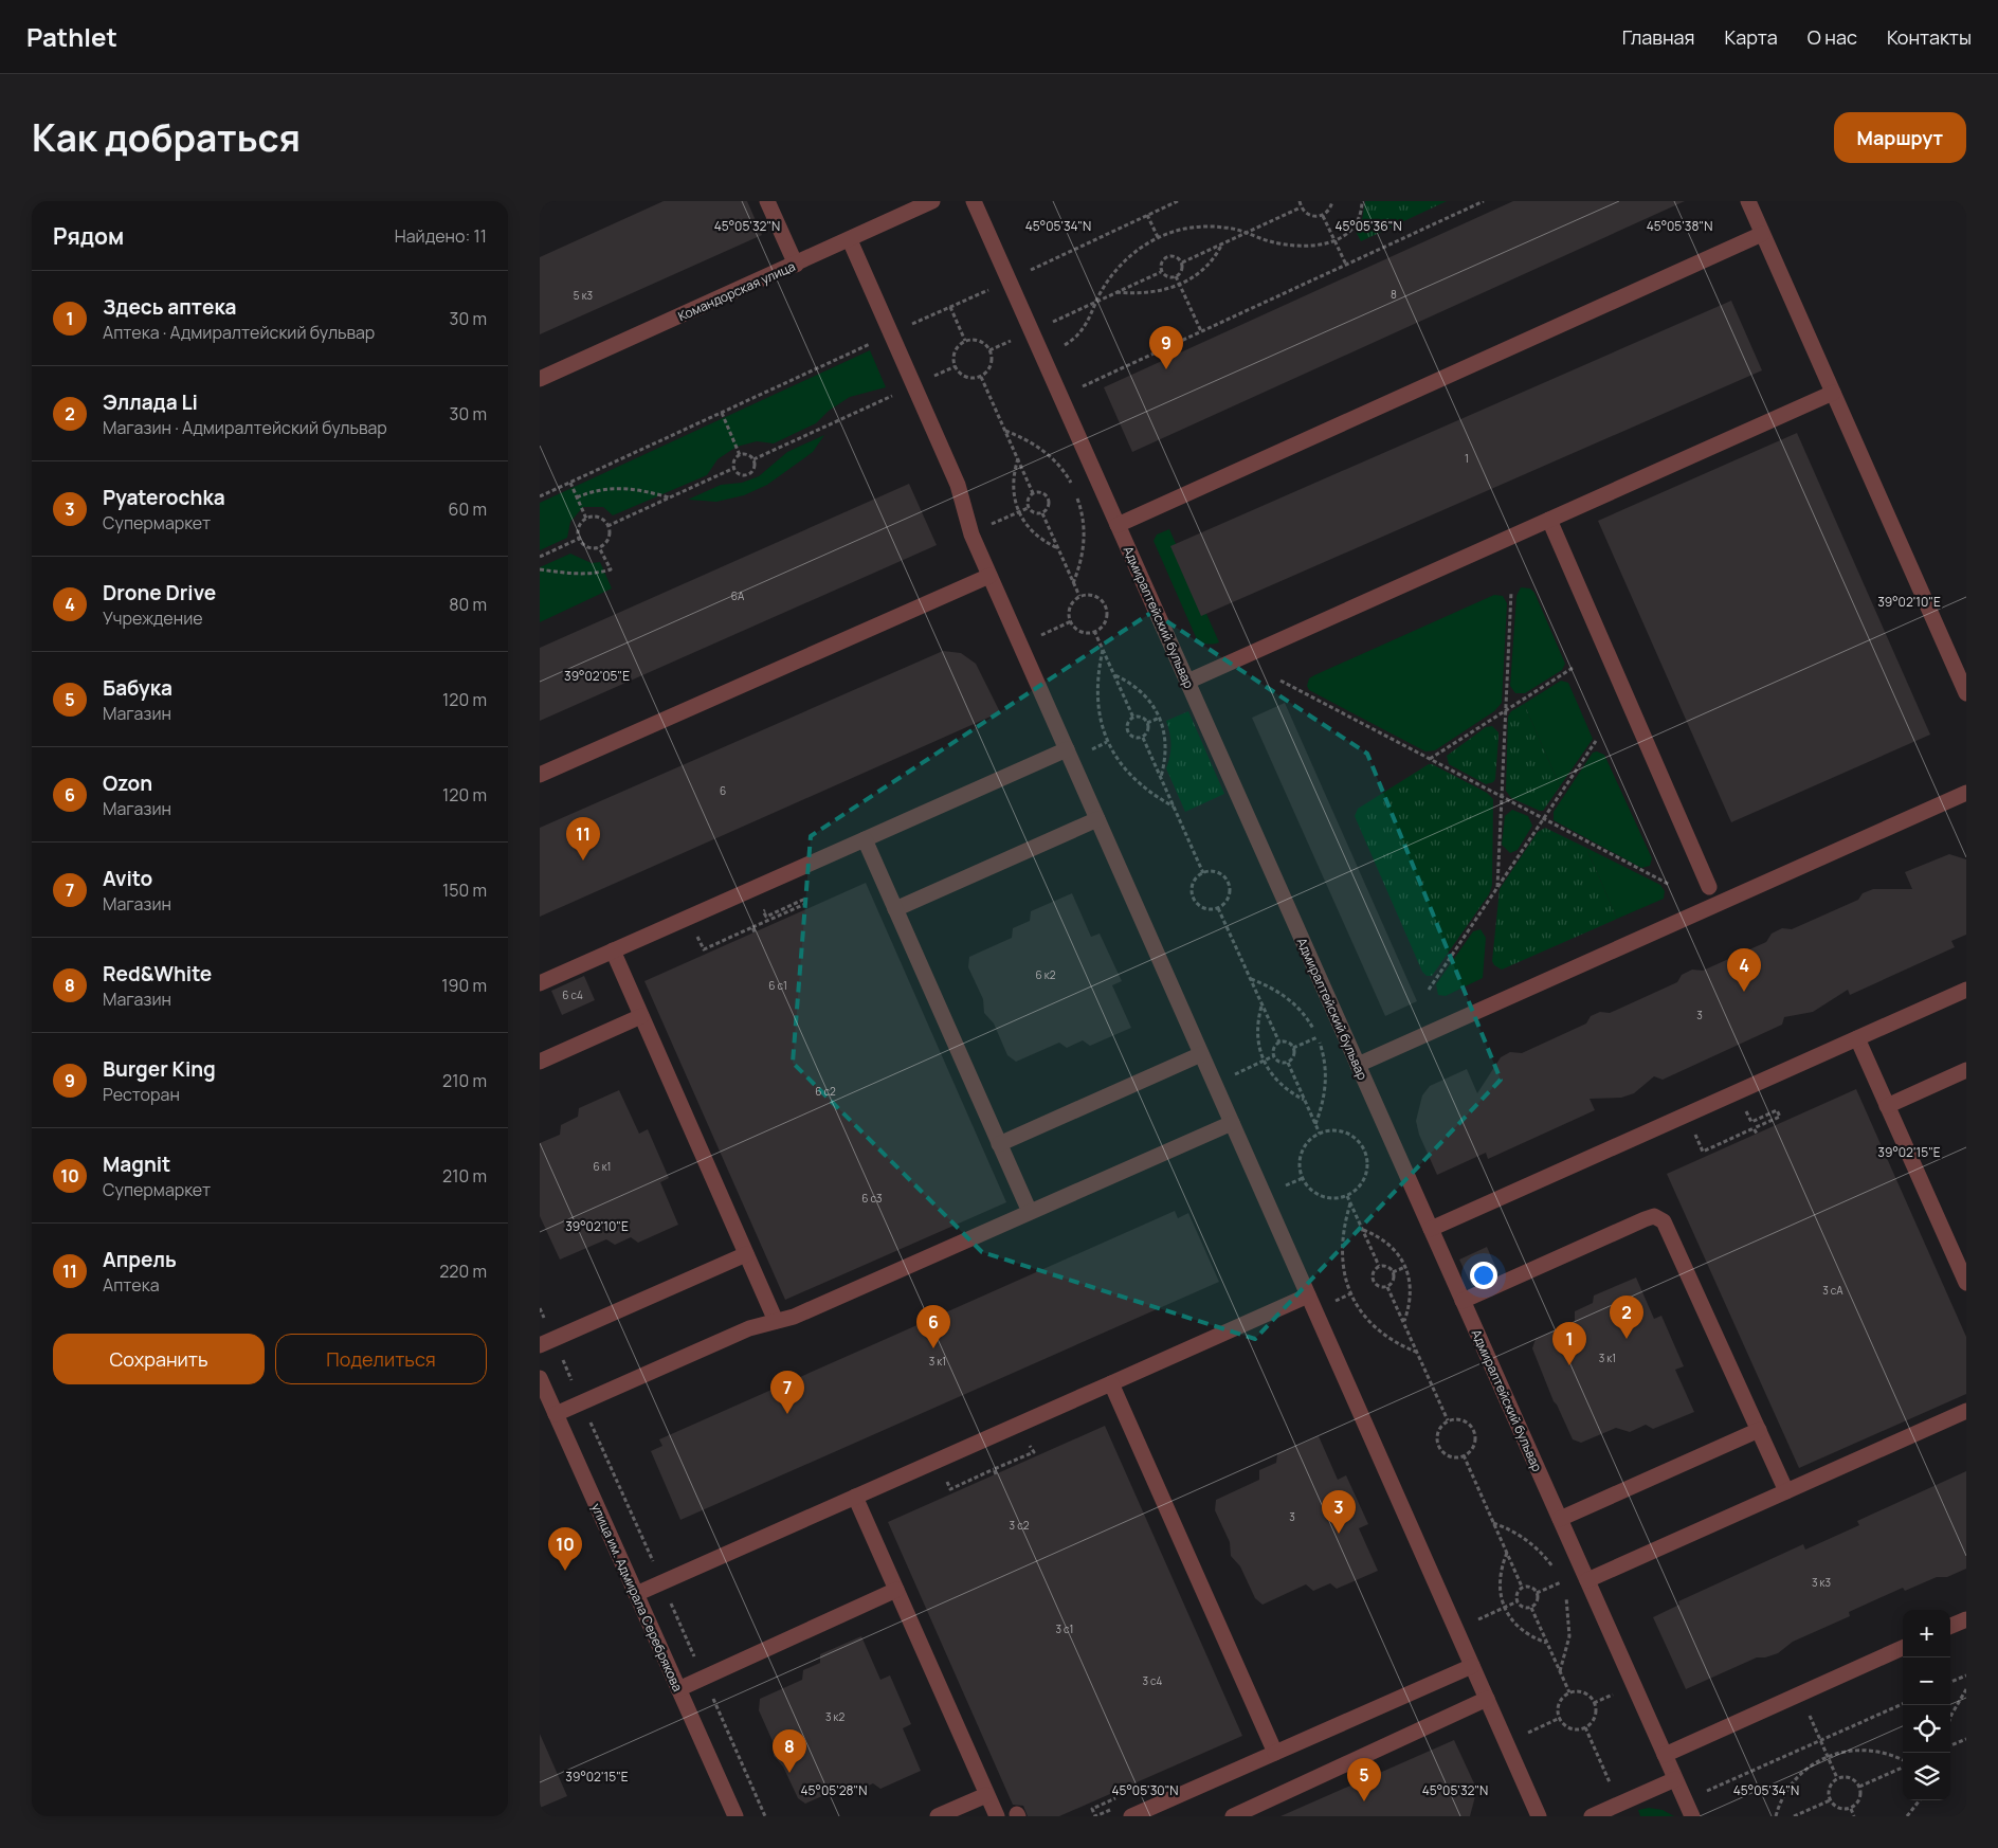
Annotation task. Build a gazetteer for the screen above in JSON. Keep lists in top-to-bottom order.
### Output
{
  "streets": {
    "street": ["Командорская улица", "Адмиралтейский бульвар", "улица им. Адмирала Серебрякова"]
  },
  "house_numbers": [
    "8",
    "5 к3",
    "1",
    "6А",
    "6",
    "6 к2",
    "6 с1",
    "6 с4",
    "3",
    "6 с2",
    "6 к1",
    "6 с3",
    "3 сА",
    "3 к1",
    "3 к1",
    "3",
    "3 с2",
    "3 к3",
    "3 с1",
    "3 с4",
    "3 к2"
  ],
  "page": {
    "header": "Pathlet",
    "nav": [
      "Главная",
      "Карта",
      "О нас",
      "Контакты"
    ],
    "title": "Как добраться",
    "buttons": [
      "Маршрут",
      ["Сохранить", "Поделиться"]
    ],
    "heading": ["Рядом", "Найдено: 11"],
    "list": [
      {
        "mark": "1",
        "name": "Здесь аптека",
        "note": "Аптека · Адмиралтейский бульвар",
        "value": "30 m"
      },
      {
        "mark": "2",
        "name": "Эллада Li",
        "note": "Магазин · Адмиралтейский бульвар",
        "value": "30 m"
      },
      {
        "mark": "3",
        "name": "Pyaterochka",
        "note": "Супермаркет",
        "value": "60 m"
      },
      {
        "mark": "4",
        "name": "Drone Drive",
        "note": "Учреждение",
        "value": "80 m"
      },
      {
        "mark": "5",
        "name": "Бабука",
        "note": "Магазин",
        "value": "120 m"
      },
      {
        "mark": "6",
        "name": "Ozon",
        "note": "Магазин",
        "value": "120 m"
      },
      {
        "mark": "7",
        "name": "Avito",
        "note": "Магазин",
        "value": "150 m"
      },
      {
        "mark": "8",
        "name": "Red&White",
        "note": "Магазин",
        "value": "190 m"
      },
      {
        "mark": "9",
        "name": "Burger King",
        "note": "Ресторан",
        "value": "210 m"
      },
      {
        "mark": "10",
        "name": "Magnit",
        "note": "Супермаркет",
        "value": "210 m"
      },
      {
        "mark": "11",
        "name": "Апрель",
        "note": "Аптека",
        "value": "220 m"
      }
    ],
    "pins": [
      "9",
      "11",
      "4",
      "2",
      "6",
      "1",
      "7",
      "3",
      "10",
      "8",
      "5"
    ],
    "map_buttons": ["+", "−"]
  },
  "coordinates": [
    "45°05'32\"N",
    "45°05'34\"N",
    "45°05'38\"N",
    "45°05'36\"N",
    "39°02'10\"E",
    "39°02'05\"E",
    "39°02'15\"E",
    "45°05'28\"N",
    "45°05'30\"N"
  ]
}
